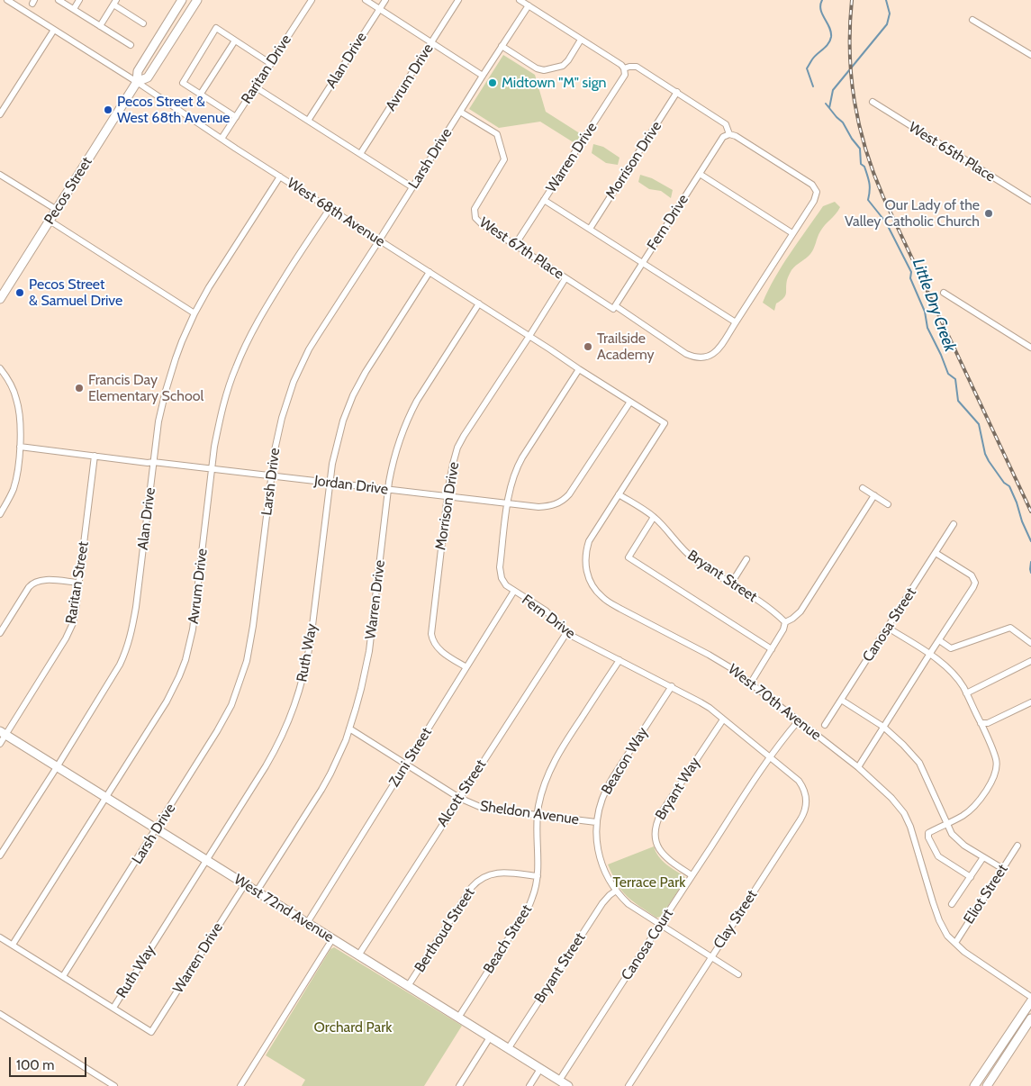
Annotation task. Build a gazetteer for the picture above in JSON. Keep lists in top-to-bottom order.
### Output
{
  "streets": {
    "main road": ["Pecos Street", "West 72nd Avenue"],
    "street": [
      "Alan Drive",
      "Raritan Drive",
      "Avrum Drive",
      "West 65th Place",
      "Warren Drive",
      "Larsh Drive",
      "Morrison Drive",
      "West 68th Avenue",
      "Fern Drive",
      "West 67th Place",
      "Jordan Drive",
      "Bryant Street",
      "Raritan Street",
      "Canosa Street",
      "Ruth Way",
      "West 70th Avenue",
      "Zuni Street",
      "Beacon Way",
      "Bryant Way",
      "Alcott Street",
      "Sheldon Avenue",
      "Eliot Street",
      "Clay Street",
      "Berthoud Street",
      "Beach Street",
      "Canosa Court"
    ]
  },
  "crossings": [
    ["Alan Drive", "West 68th Avenue"],
    ["Alan Drive", "Jordan Drive"],
    ["Alan Drive", "West 72nd Avenue"],
    ["Raritan Drive", "West 68th Avenue"],
    ["Avrum Drive", "West 68th Avenue"],
    ["Avrum Drive", "Jordan Drive"],
    ["Avrum Drive", "West 72nd Avenue"],
    ["Warren Drive", "West 68th Avenue"],
    ["Warren Drive", "West 67th Place"],
    ["Warren Drive", "Jordan Drive"],
    ["Warren Drive", "Ruth Way"],
    ["Warren Drive", "Sheldon Avenue"],
    ["Warren Drive", "West 72nd Avenue"],
    ["Larsh Drive", "West 68th Avenue"],
    ["Larsh Drive", "West 67th Place"],
    ["Larsh Drive", "Jordan Drive"],
    ["Larsh Drive", "West 72nd Avenue"],
    ["Morrison Drive", "West 68th Avenue"],
    ["Morrison Drive", "West 67th Place"],
    ["Morrison Drive", "Jordan Drive"],
    ["Morrison Drive", "Zuni Street"],
    ["Pecos Street", "West 68th Avenue"],
    ["West 68th Avenue", "Fern Drive"],
    ["West 68th Avenue", "Jordan Drive"],
    ["West 68th Avenue", "Ruth Way"],
    ["West 68th Avenue", "West 70th Avenue"],
    ["Fern Drive", "West 67th Place"],
    ["Fern Drive", "Jordan Drive"],
    ["Fern Drive", "Zuni Street"],
    ["Fern Drive", "Beacon Way"],
    ["Fern Drive", "Bryant Way"],
    ["Fern Drive", "Alcott Street"],
    ["Fern Drive", "Clay Street"],
    ["Fern Drive", "Beach Street"],
    ["Fern Drive", "Canosa Court"],
    ["Jordan Drive", "Raritan Street"],
    ["Jordan Drive", "Ruth Way"],
    ["Bryant Street", "West 70th Avenue"],
    ["Bryant Street", "Beacon Way"],
    ["Bryant Street", "West 72nd Avenue"],
    ["Raritan Street", "West 72nd Avenue"],
    ["Ruth Way", "West 72nd Avenue"],
    ["West 70th Avenue", "Eliot Street"],
    ["West 70th Avenue", "Canosa Court"],
    ["Zuni Street", "Sheldon Avenue"],
    ["Zuni Street", "West 72nd Avenue"],
    ["Beacon Way", "Sheldon Avenue"],
    ["Beacon Way", "Clay Street"],
    ["Beacon Way", "Canosa Court"],
    ["Bryant Way", "Canosa Court"],
    ["Alcott Street", "Sheldon Avenue"],
    ["Alcott Street", "West 72nd Avenue"],
    ["Sheldon Avenue", "Beach Street"],
    ["West 72nd Avenue", "Berthoud Street"],
    ["West 72nd Avenue", "Beach Street"],
    ["West 72nd Avenue", "Canosa Court"],
    ["Clay Street", "Canosa Court"],
    ["Berthoud Street", "Beach Street"]
  ],
  "water": ["Little Dry Creek"],
  "parks": ["Terrace Park", "Orchard Park"],
  "places": [
    "Midtown \"M\" sign",
    "Pecos Street & West 68th Avenue",
    "Our Lady of the Valley Catholic Church",
    "Pecos Street & Samuel Drive",
    "Trailside Academy",
    "Francis Day Elementary School"
  ],
  "scale_bar": "100 m"
}
